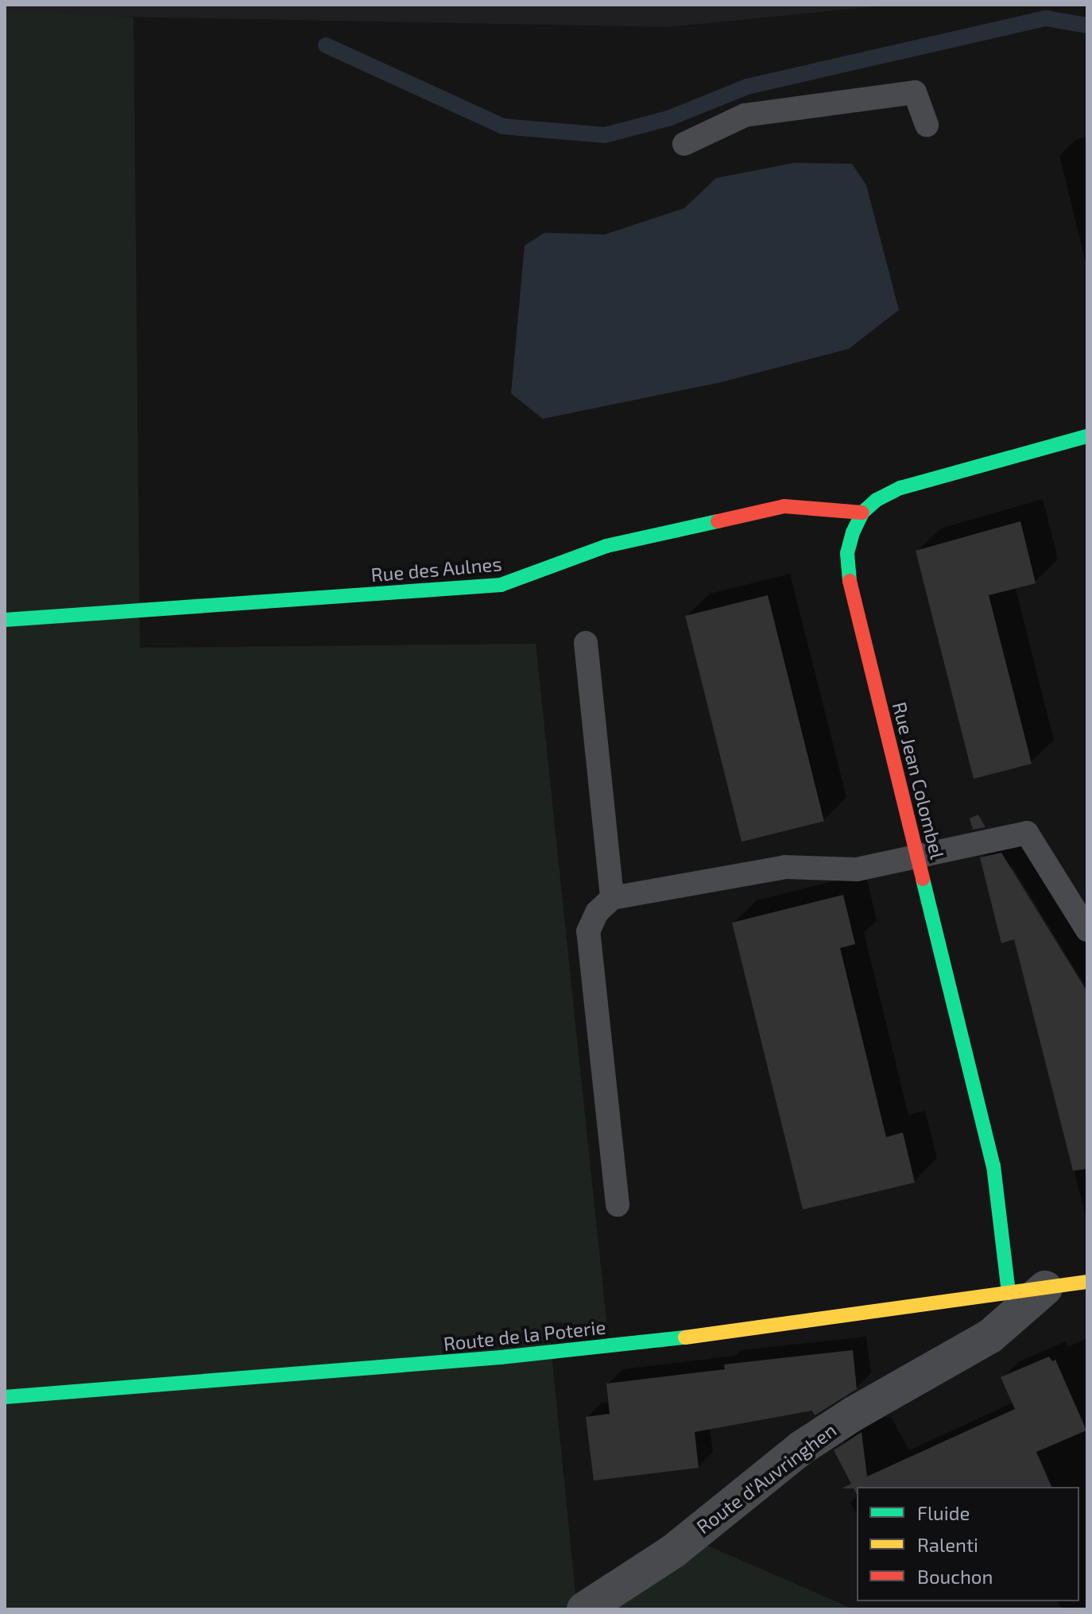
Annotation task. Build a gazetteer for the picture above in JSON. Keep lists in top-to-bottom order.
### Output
{
  "streets": {
    "street": [
      "Rue des Aulnes",
      "Rue Jean Colombel",
      "Route de la Poterie",
      "Route d'Auvringhen"
    ]
  },
  "crossings": [
    ["Rue des Aulnes", "Rue Jean Colombel"],
    ["Rue Jean Colombel", "Route de la Poterie"],
    ["Route de la Poterie", "Route d'Auvringhen"]
  ],
  "legend": ["Fluide", "Ralenti", "Bouchon"]
}
